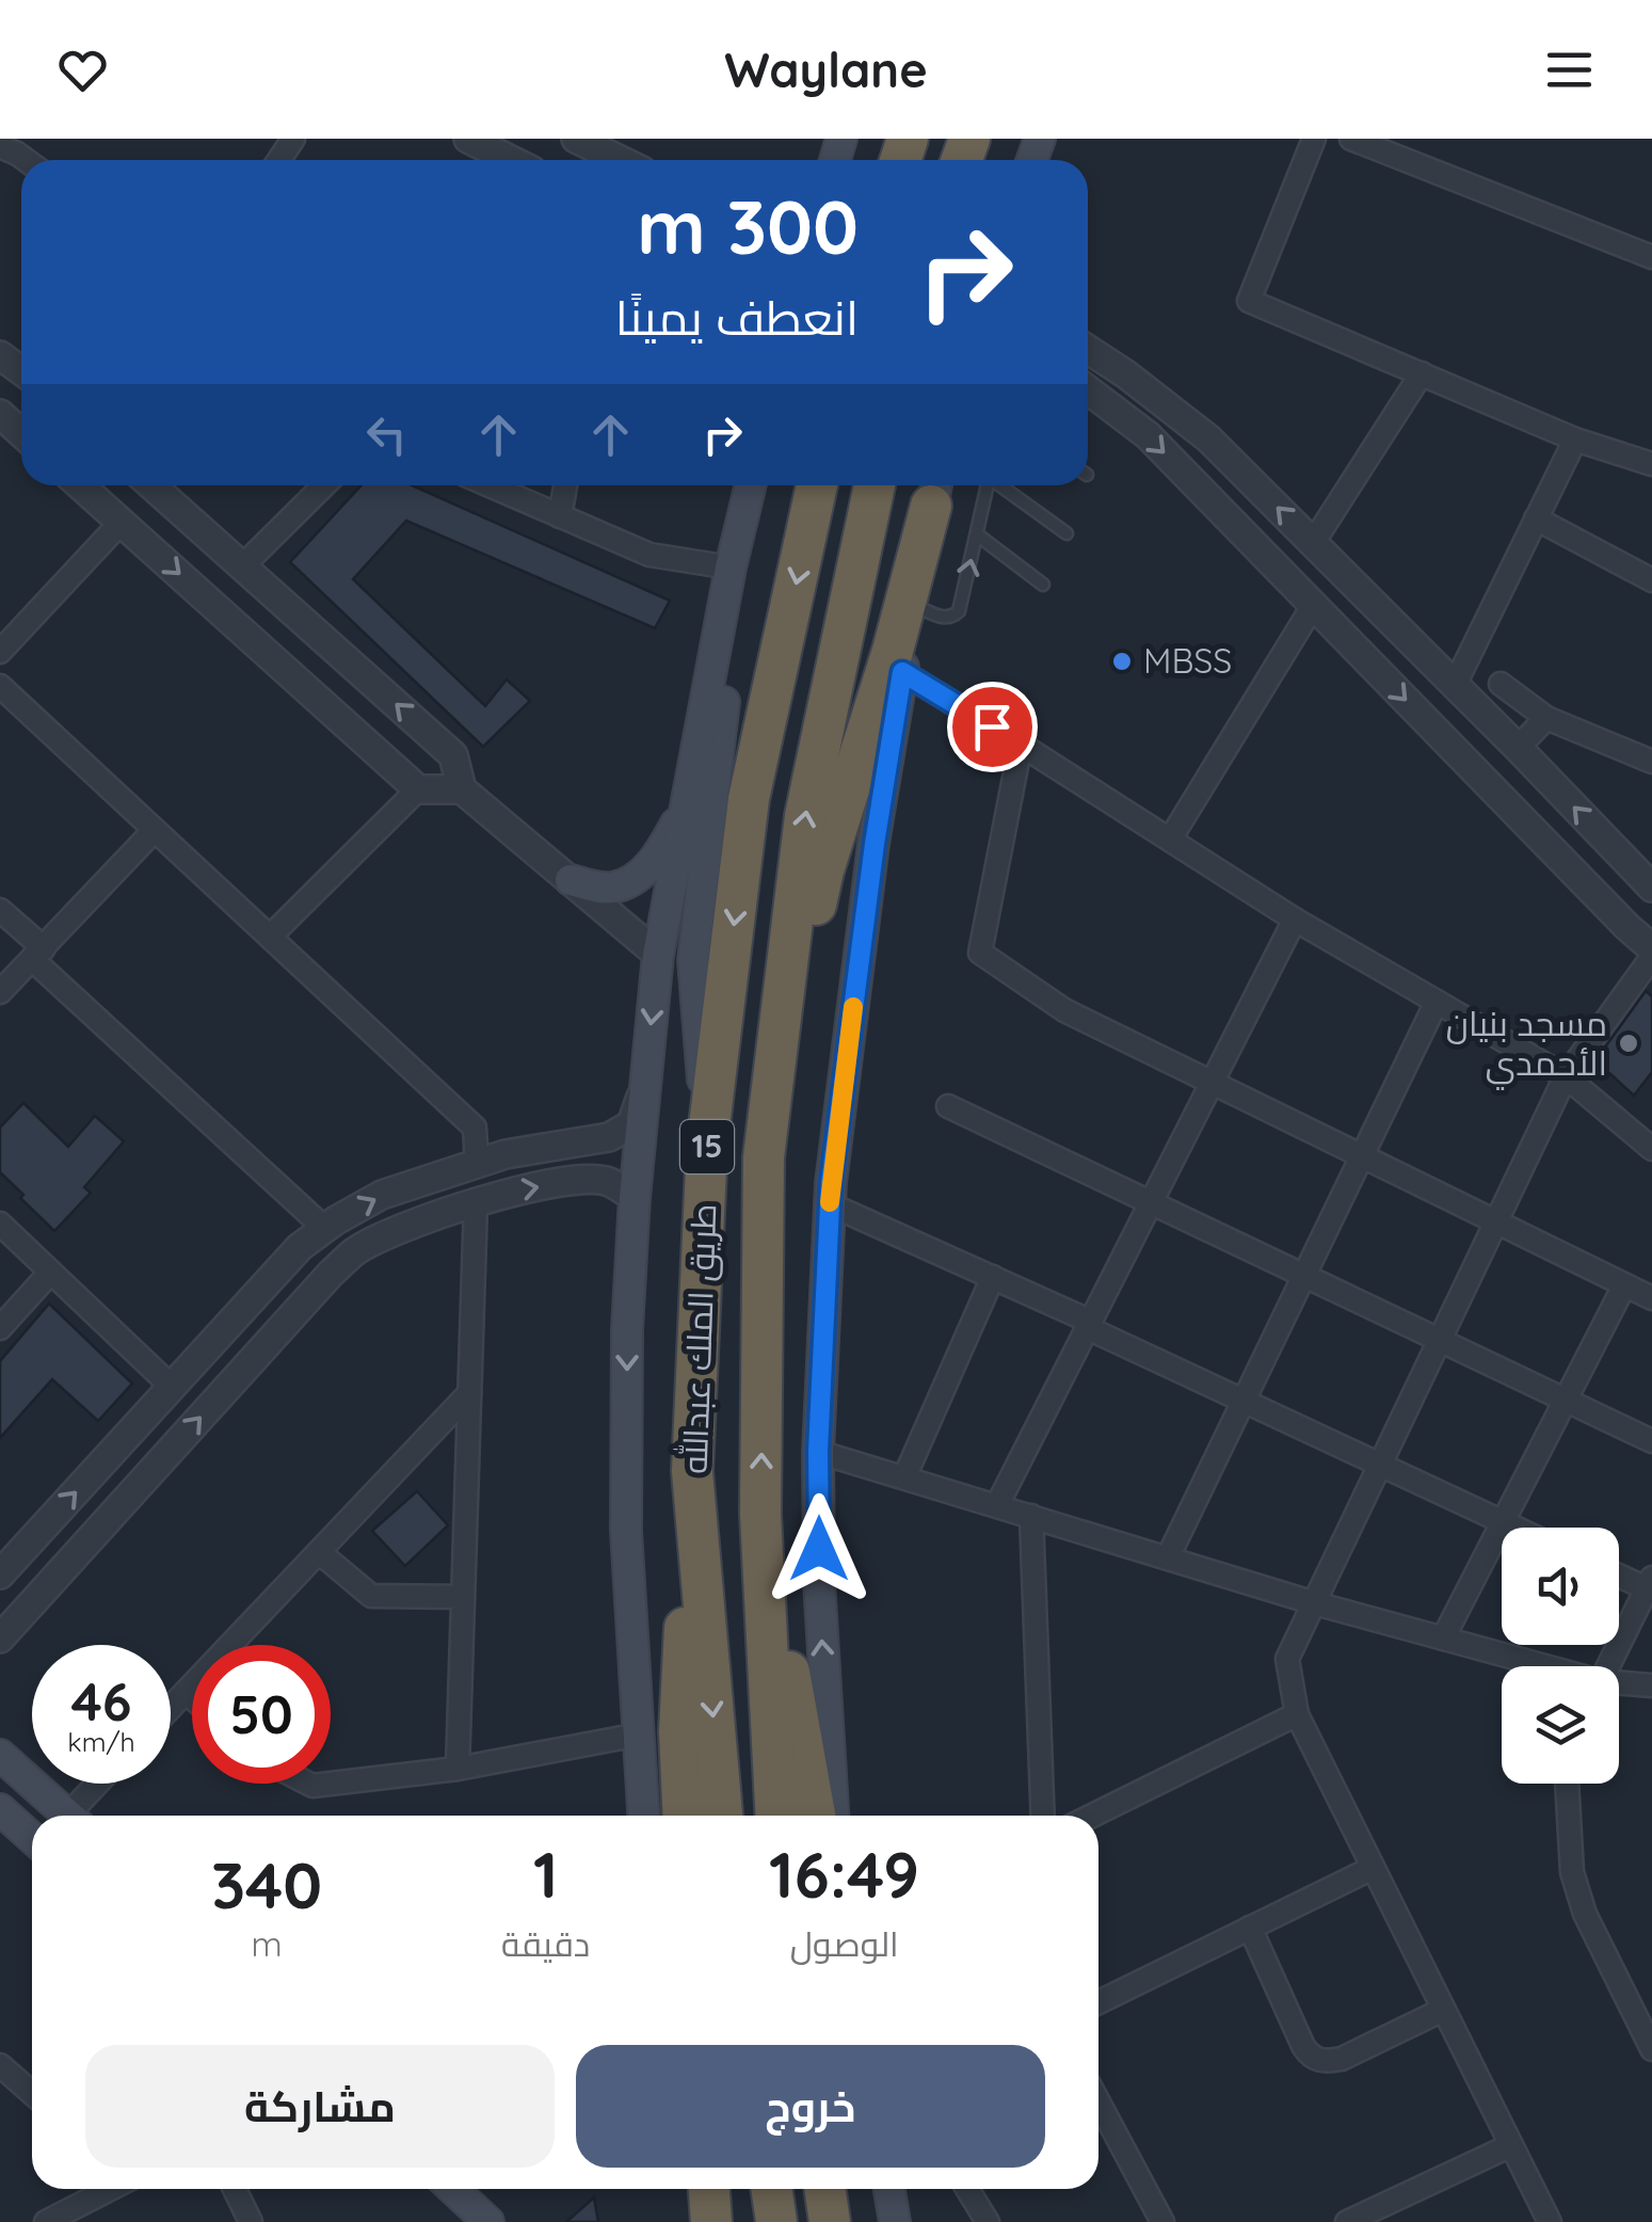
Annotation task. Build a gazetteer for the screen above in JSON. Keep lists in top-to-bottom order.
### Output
{
  "streets": {
    "highway": ["15", "طريق الملك عبدالله"]
  },
  "places": ["MBSS", "مسجد بنيان الأحمدي"],
  "page": {
    "header": "Waylane",
    "turn": ["300 m", "انعطف يمينًا"],
    "speed": "46 km/h",
    "limit": "50",
    "eta": [
      "16:49",
      "الوصول",
      "1",
      "دقيقة",
      "340",
      "m"
    ],
    "buttons": ["خروج", "مشاركة"]
  }
}
